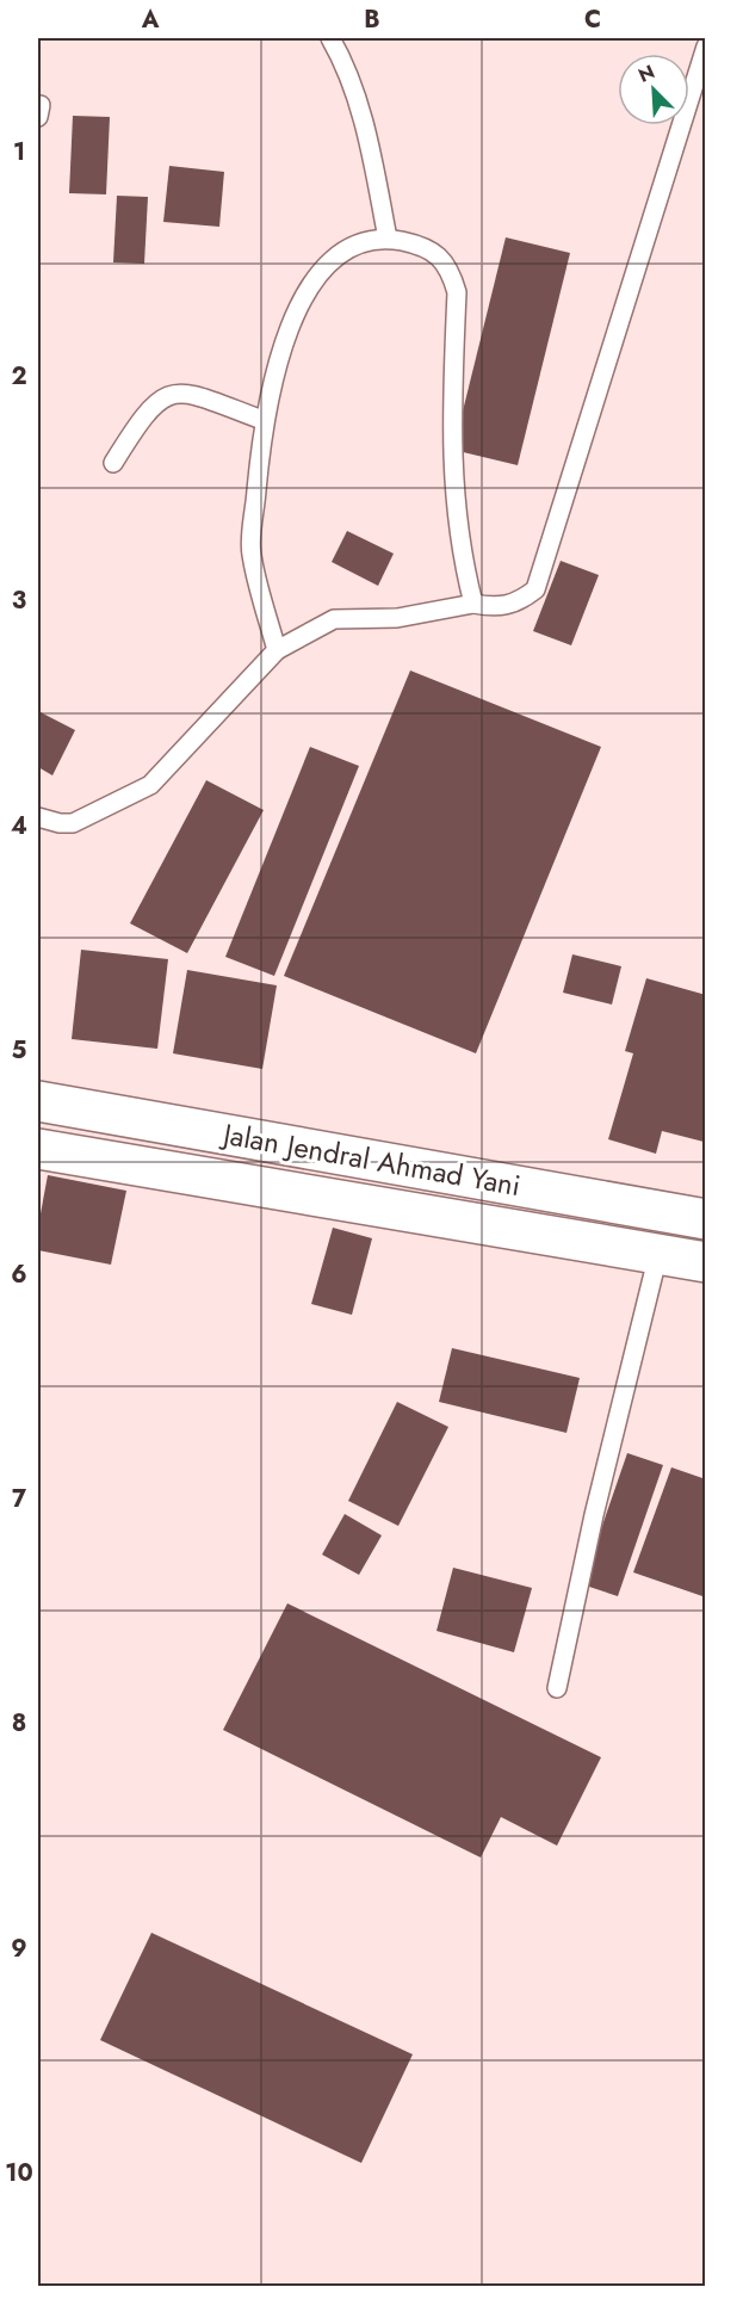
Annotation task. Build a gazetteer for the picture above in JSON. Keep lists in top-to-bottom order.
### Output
{
  "streets": {
    "highway": ["Jalan Jendral Ahmad Yani"]
  },
  "north": "top left",
  "grid": {
    "columns": ["A", "B", "C"],
    "rows": [
      "1",
      "2",
      "3",
      "4",
      "5",
      "6",
      "7",
      "8",
      "9",
      "10"
    ]
  }
}
